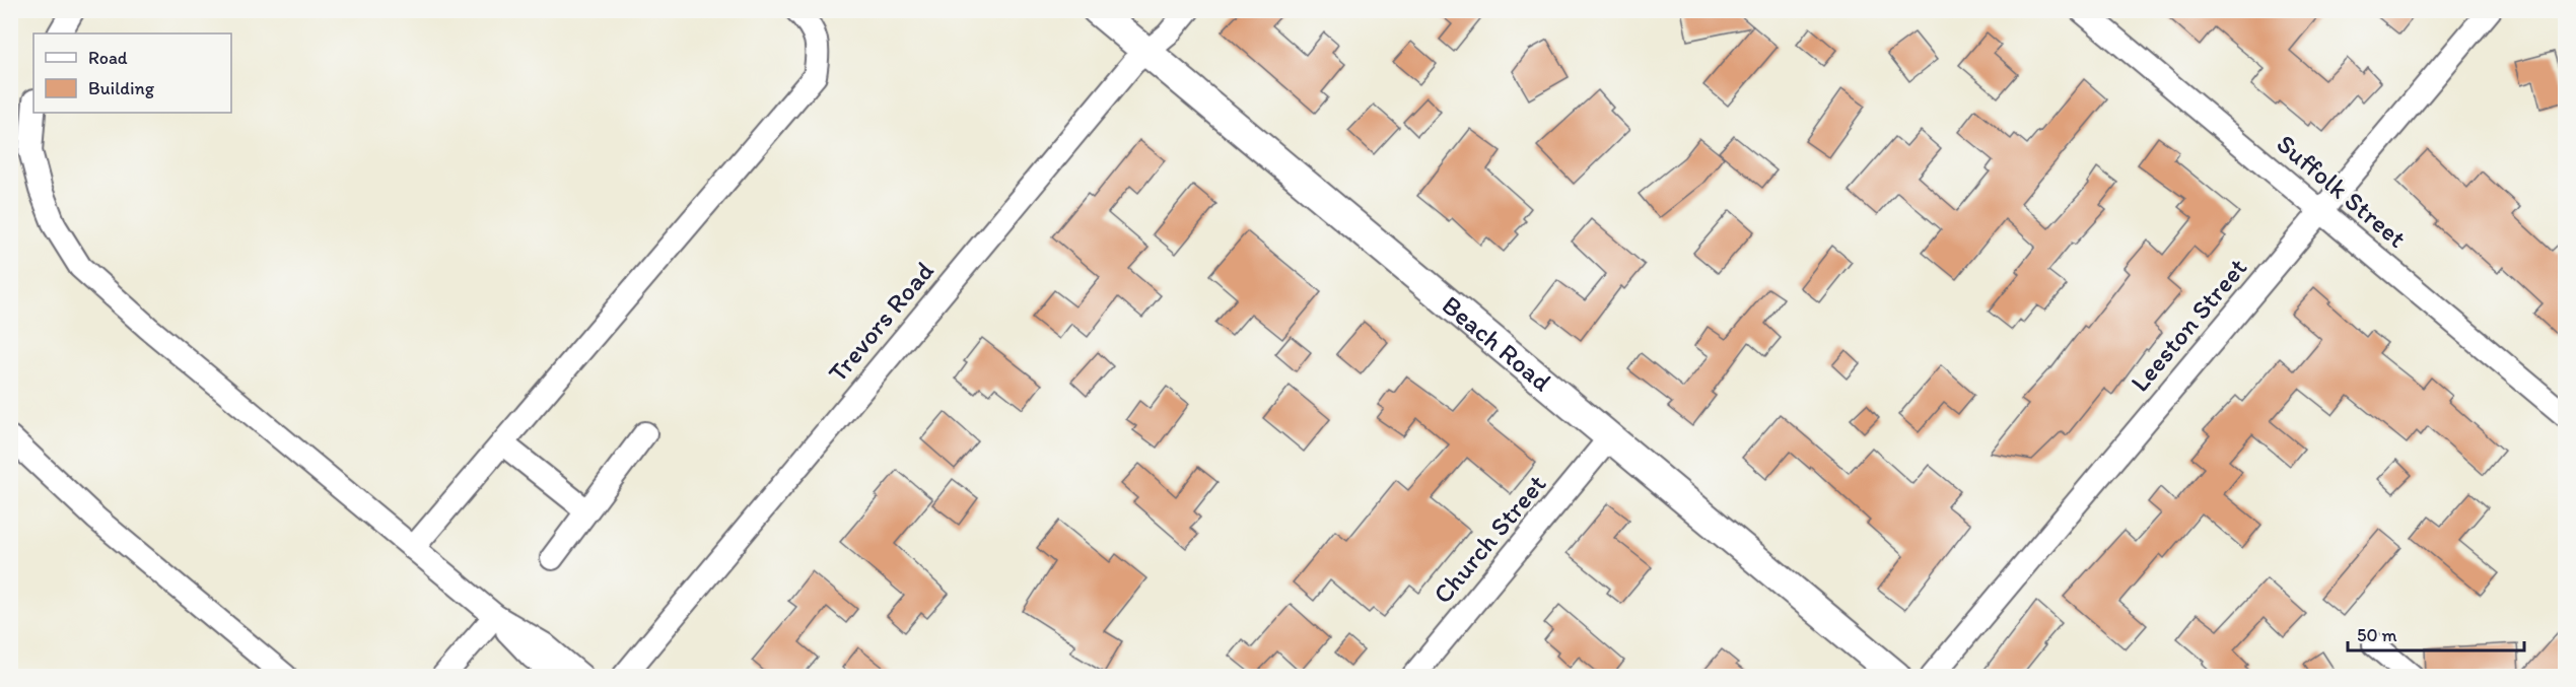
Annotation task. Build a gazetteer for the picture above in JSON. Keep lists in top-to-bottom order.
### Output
{
  "streets": {
    "street": [
      "Suffolk Street",
      "Trevors Road",
      "Leeston Street",
      "Beach Road",
      "Church Street"
    ]
  },
  "crossings": [
    ["Suffolk Street", "Leeston Street"],
    ["Trevors Road", "Beach Road"],
    ["Beach Road", "Church Street"]
  ],
  "legend": ["Road", "Building"],
  "scale_bar": "50 m"
}
